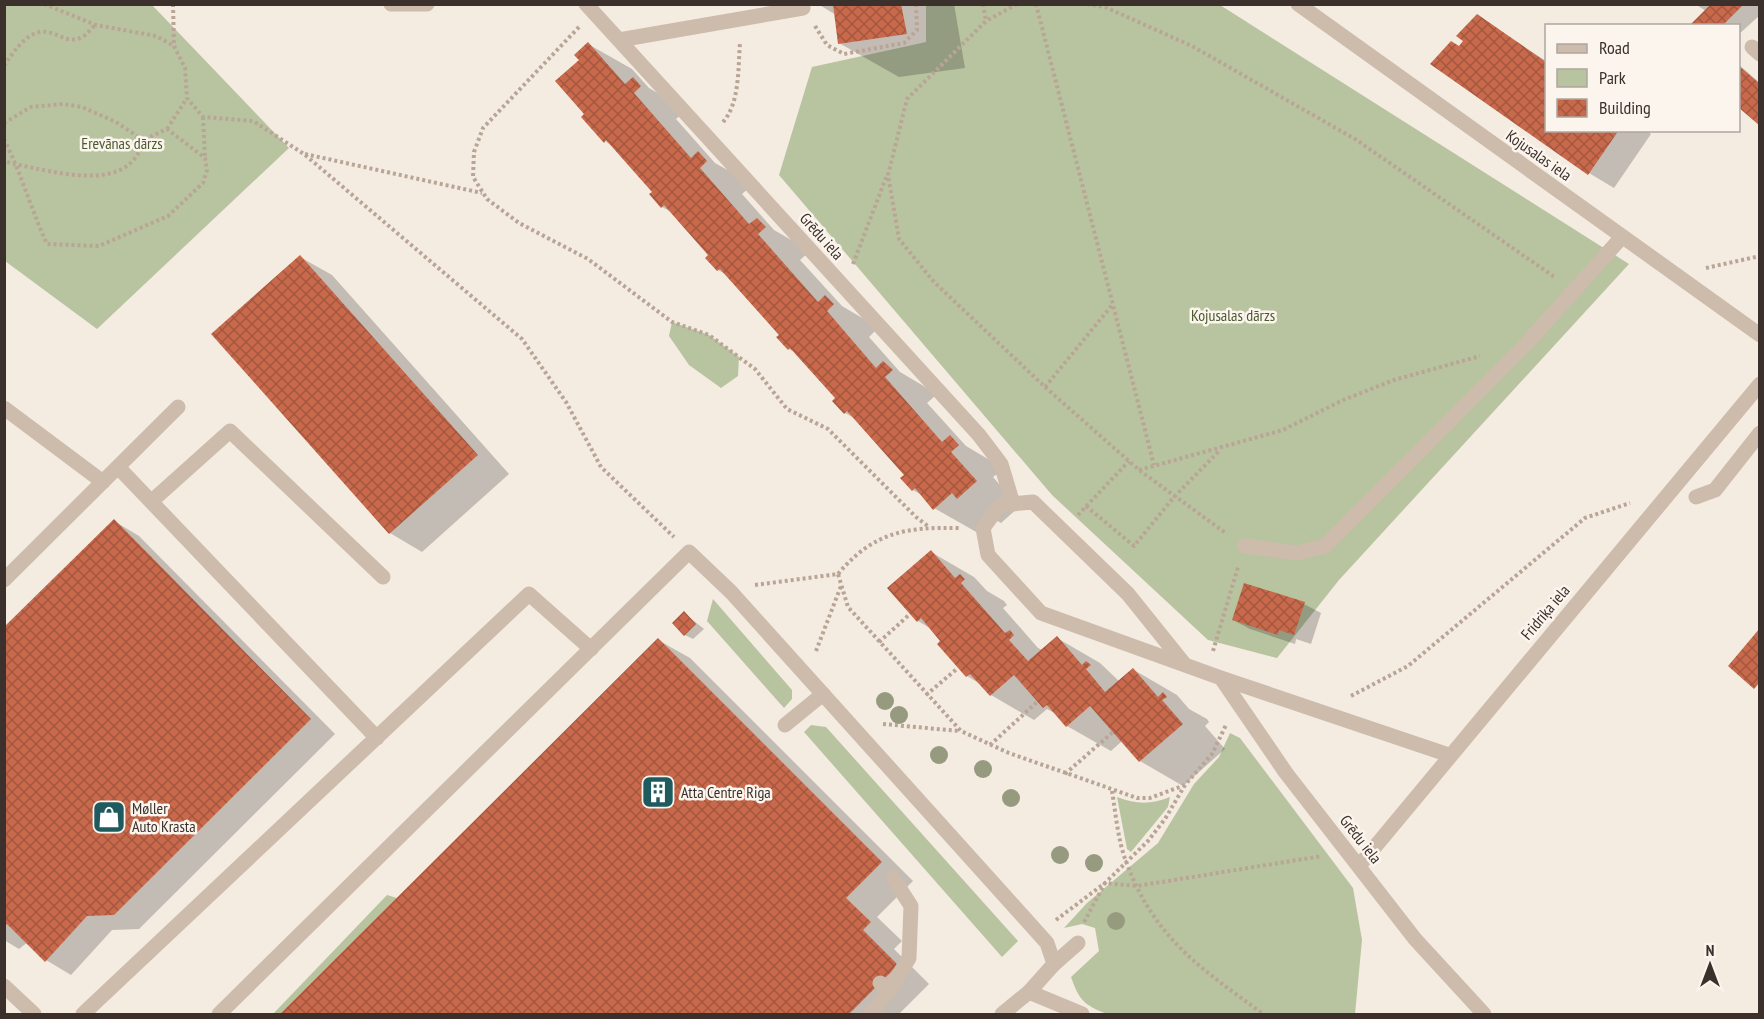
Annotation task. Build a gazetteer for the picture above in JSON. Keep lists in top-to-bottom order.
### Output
{
  "streets": {
    "street": ["Kojusalas iela", "Grēdu iela", "Fridriķa iela"]
  },
  "crossings": [
    ["Grēdu iela", "Fridriķa iela"]
  ],
  "parks": ["Erevānas dārzs", "Kojusalas dārzs"],
  "places": {
    "building": ["Atta Centre Riga"],
    "shop": ["Møller Auto Krasta"]
  },
  "legend": ["Road", "Park", "Building"],
  "north": "top"
}
